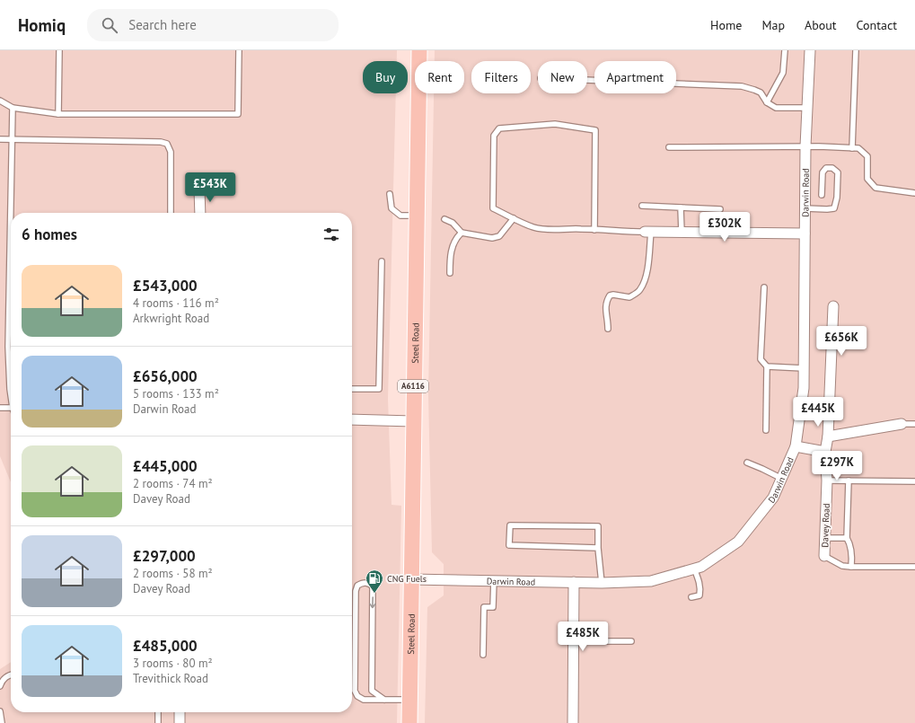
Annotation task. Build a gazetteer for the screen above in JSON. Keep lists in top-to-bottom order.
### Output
{
  "streets": {
    "main road": ["Steel Road", "A6116"],
    "street": ["Darwin Road", "Davey Road"]
  },
  "crossings": [
    ["Darwin Road", "Steel Road"]
  ],
  "places": {
    "fuel station": ["CNG Fuels"]
  },
  "page": {
    "header": "Homiq",
    "search": "Search here",
    "nav": [
      "Home",
      "Map",
      "About",
      "Contact"
    ],
    "chip": [
      "Buy",
      "Rent",
      "Filters",
      "New",
      "Apartment"
    ],
    "price": [
      "£543K",
      "£302K",
      "£656K",
      "£445K",
      "£297K",
      "£485K"
    ],
    "heading": "6 homes",
    "list": [
      {
        "name": "£543,000",
        "note": "4 rooms · 116 m² · Arkwright Road"
      },
      {
        "name": "£656,000",
        "note": "5 rooms · 133 m² · Darwin Road"
      },
      {
        "name": "£445,000",
        "note": "2 rooms · 74 m² · Davey Road"
      },
      {
        "name": "£297,000",
        "note": "2 rooms · 58 m² · Davey Road"
      },
      {
        "name": "£485,000",
        "note": "3 rooms · 80 m² · Trevithick Road"
      }
    ]
  }
}
